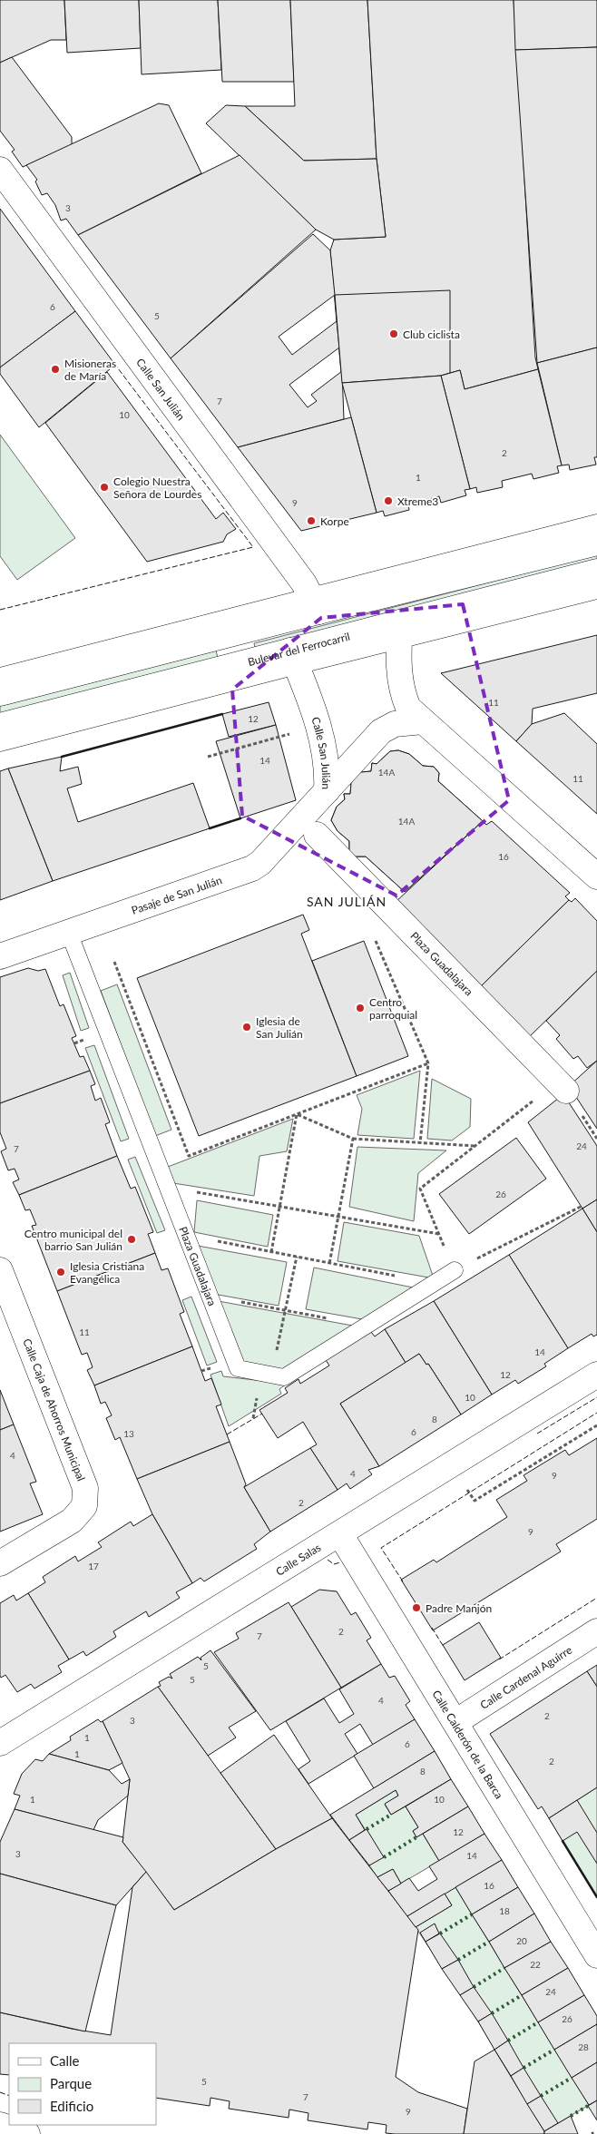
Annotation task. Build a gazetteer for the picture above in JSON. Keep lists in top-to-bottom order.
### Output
{
  "streets": {
    "street": [
      "Calle San Julián",
      "Bulevar del Ferrocarril",
      "Pasaje de San Julián",
      "Plaza Guadalajara",
      "Calle Caja de Ahorros Municipal",
      "Calle Salas",
      "Calle Cardenal Aguirre",
      "Calle Calderón de la Barca"
    ]
  },
  "crossings": [
    ["Calle San Julián", "Bulevar del Ferrocarril"],
    ["Calle San Julián", "Pasaje de San Julián"],
    ["Pasaje de San Julián", "Plaza Guadalajara"],
    ["Calle Salas", "Calle Calderón de la Barca"],
    ["Calle Cardenal Aguirre", "Calle Calderón de la Barca"]
  ],
  "districts": ["SAN JULIÁN"],
  "places": [
    "Club ciclista",
    "Misioneras de María",
    "Colegio Nuestra Señora de Lourdes",
    "Xtreme3",
    "Korpe",
    "Centro parroquial",
    "Iglesia de San Julián",
    "Centro municipal del barrio San Julián",
    "Iglesia Cristiana Evangélica",
    "Padre Manjón"
  ],
  "house_numbers": [
    "3",
    "6",
    "5",
    "7",
    "10",
    "2",
    "1",
    "9",
    "11",
    "12",
    "14",
    "14A",
    "11",
    "14A",
    "16",
    "24",
    "7",
    "26",
    "11",
    "14",
    "12",
    "10",
    "8",
    "6",
    "13",
    "4",
    "4",
    "9",
    "2",
    "9",
    "17",
    "2",
    "7",
    "5",
    "5",
    "4",
    "2",
    "3",
    "1",
    "6",
    "1",
    "2",
    "8",
    "1",
    "10",
    "12",
    "3",
    "14",
    "16",
    "18",
    "20",
    "22",
    "24",
    "26",
    "28",
    "5",
    "7",
    "9"
  ],
  "legend": ["Calle", "Parque", "Edificio"]
}
